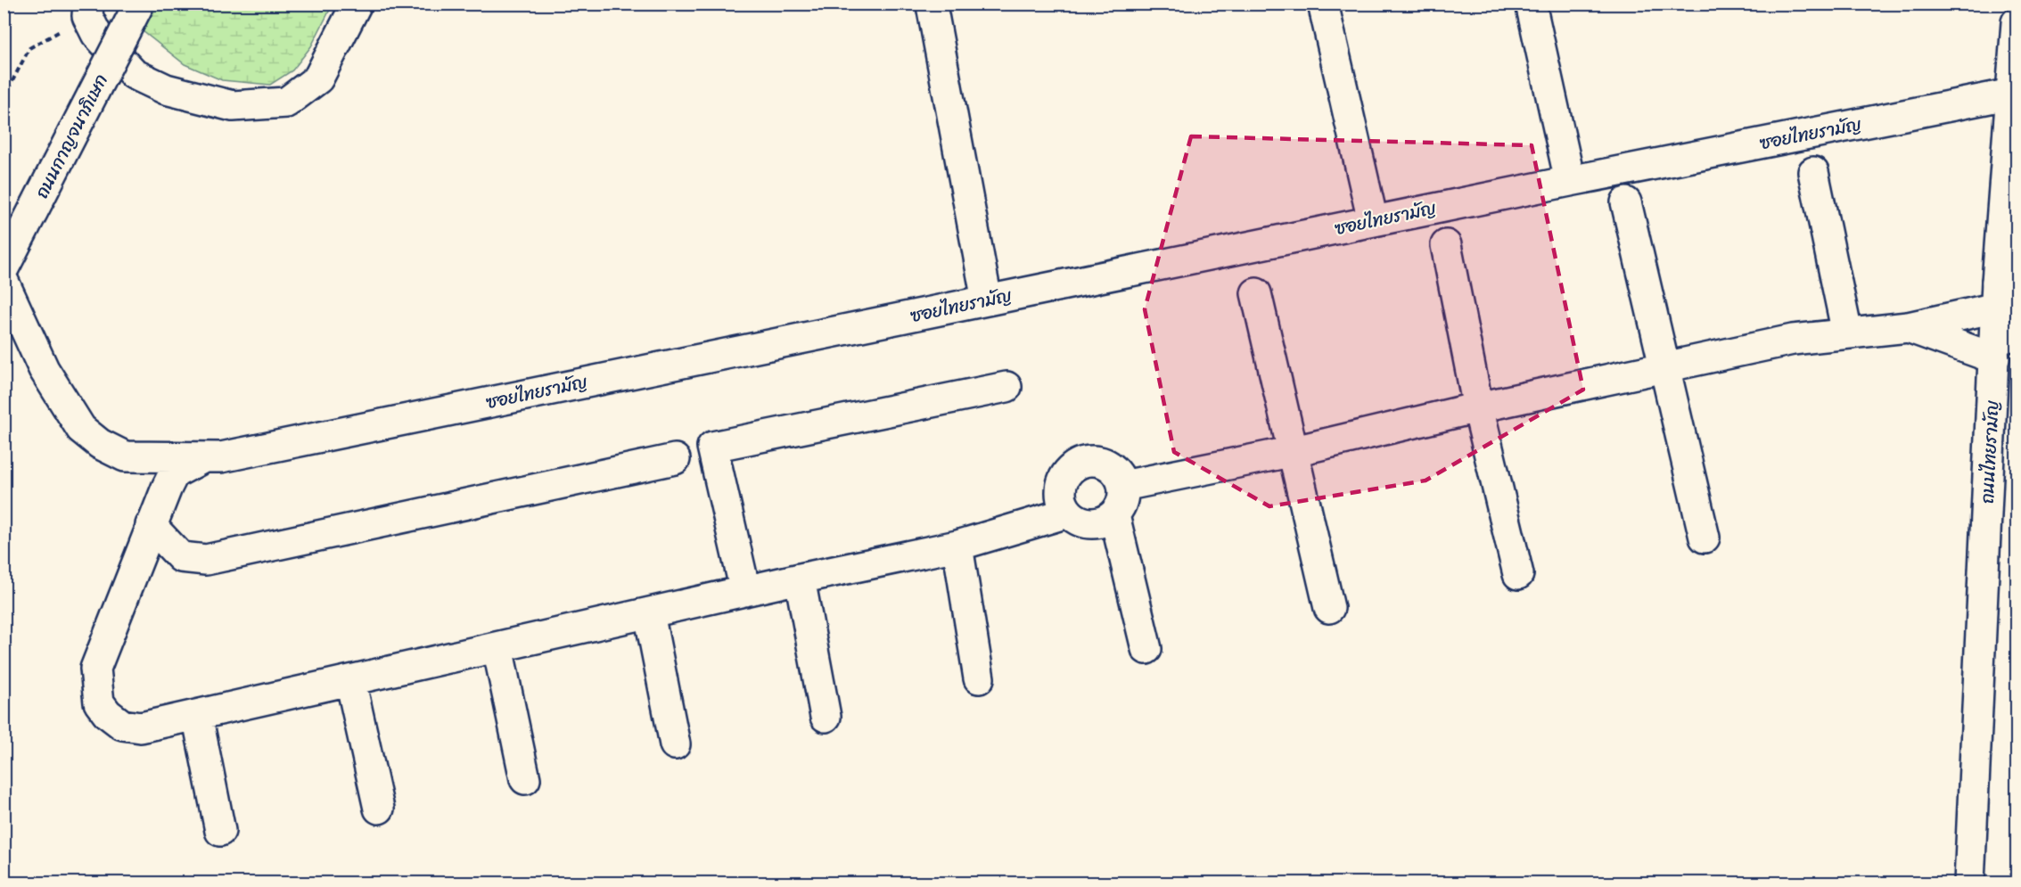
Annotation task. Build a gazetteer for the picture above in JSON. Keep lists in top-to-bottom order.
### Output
{
  "streets": {
    "main road": ["ซอยไทยรามัญ", "ถนนกาญจนาภิเษก", "ถนนไทยรามัญ"]
  },
  "crossings": [
    ["ซอยไทยรามัญ", "ถนนไทยรามัญ"]
  ]
}
